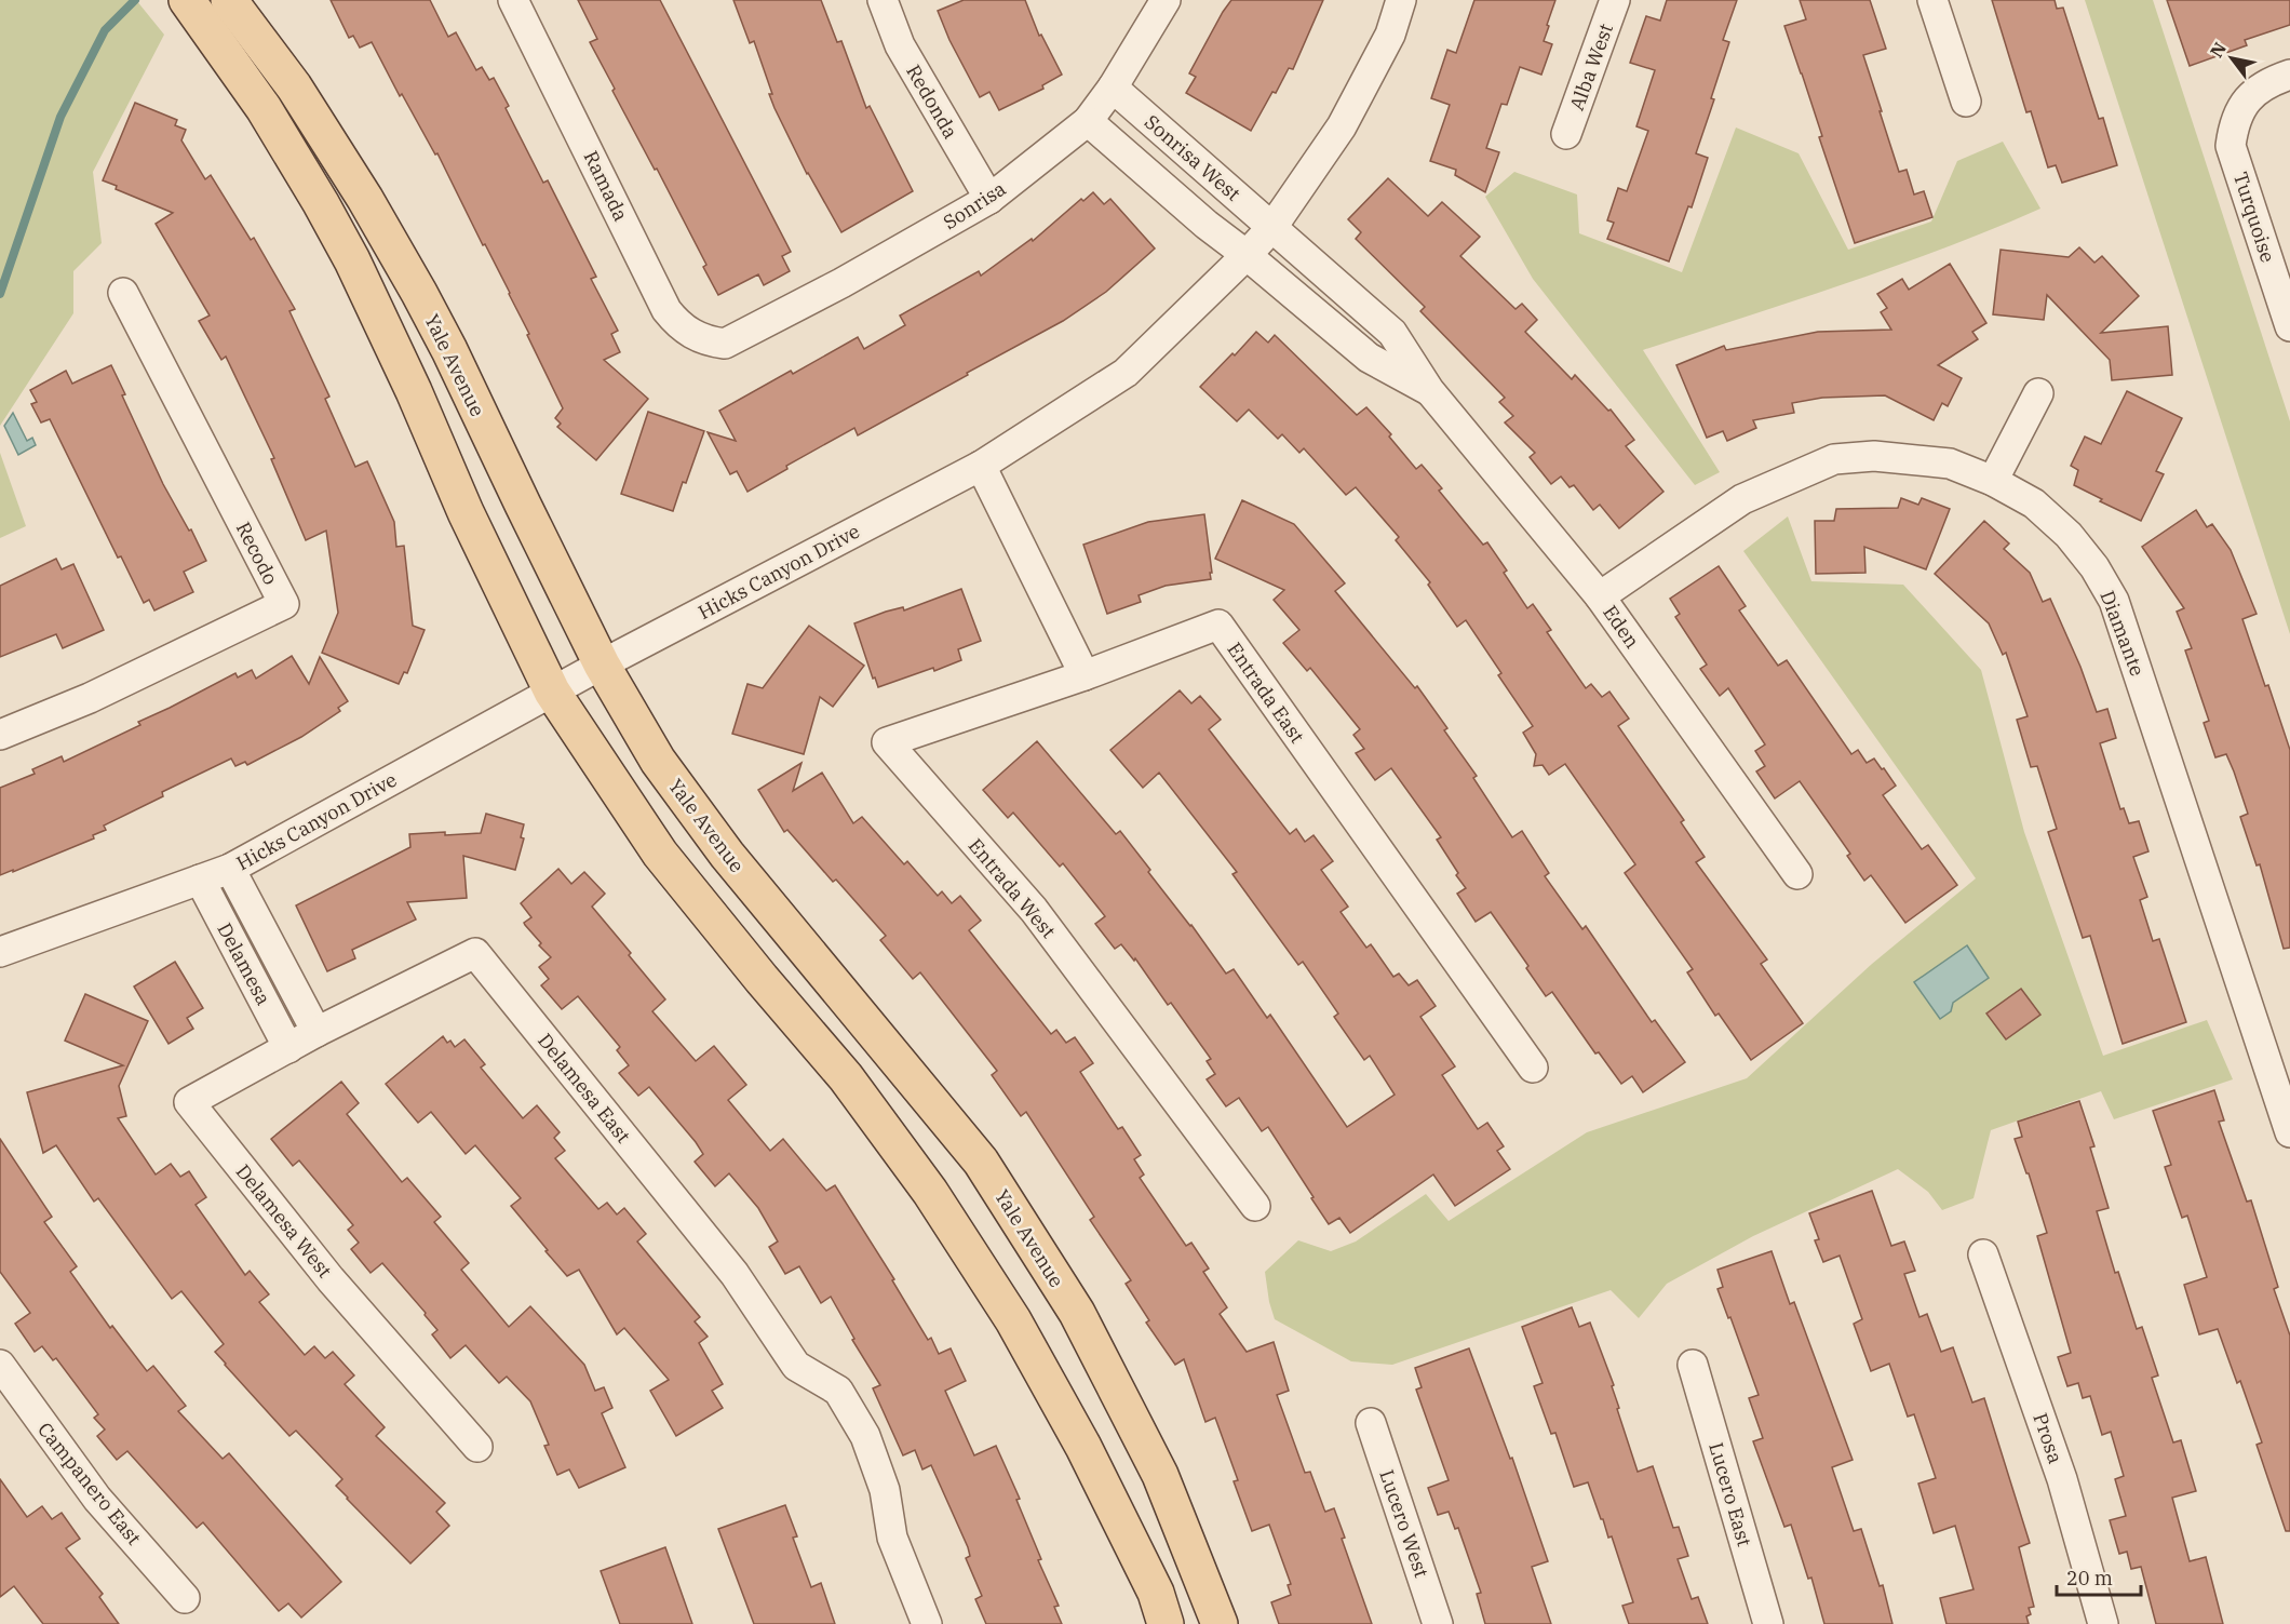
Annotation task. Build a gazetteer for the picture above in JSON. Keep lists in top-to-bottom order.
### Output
{
  "streets": {
    "main road": ["Yale Avenue"],
    "street": [
      "Alba West",
      "Redonda",
      "Sonrisa West",
      "Ramada",
      "Sonrisa",
      "Turquoise",
      "Recodo",
      "Hicks Canyon Drive",
      "Eden",
      "Diamante",
      "Entrada East",
      "Entrada West",
      "Delamesa",
      "Delamesa East",
      "Delamesa West",
      "Prosa",
      "Campanero East",
      "Lucero East",
      "Lucero West"
    ]
  },
  "crossings": [
    ["Redonda", "Sonrisa"],
    ["Sonrisa West", "Sonrisa"],
    ["Sonrisa West", "Hicks Canyon Drive"],
    ["Sonrisa West", "Eden"],
    ["Ramada", "Sonrisa"],
    ["Yale Avenue", "Hicks Canyon Drive"],
    ["Hicks Canyon Drive", "Eden"],
    ["Hicks Canyon Drive", "Delamesa"],
    ["Eden", "Diamante"],
    ["Entrada East", "Entrada West"],
    ["Delamesa", "Delamesa East"],
    ["Delamesa", "Delamesa West"],
    ["Delamesa East", "Delamesa West"]
  ],
  "scale_bar": "20 m",
  "north": "top left"
}
